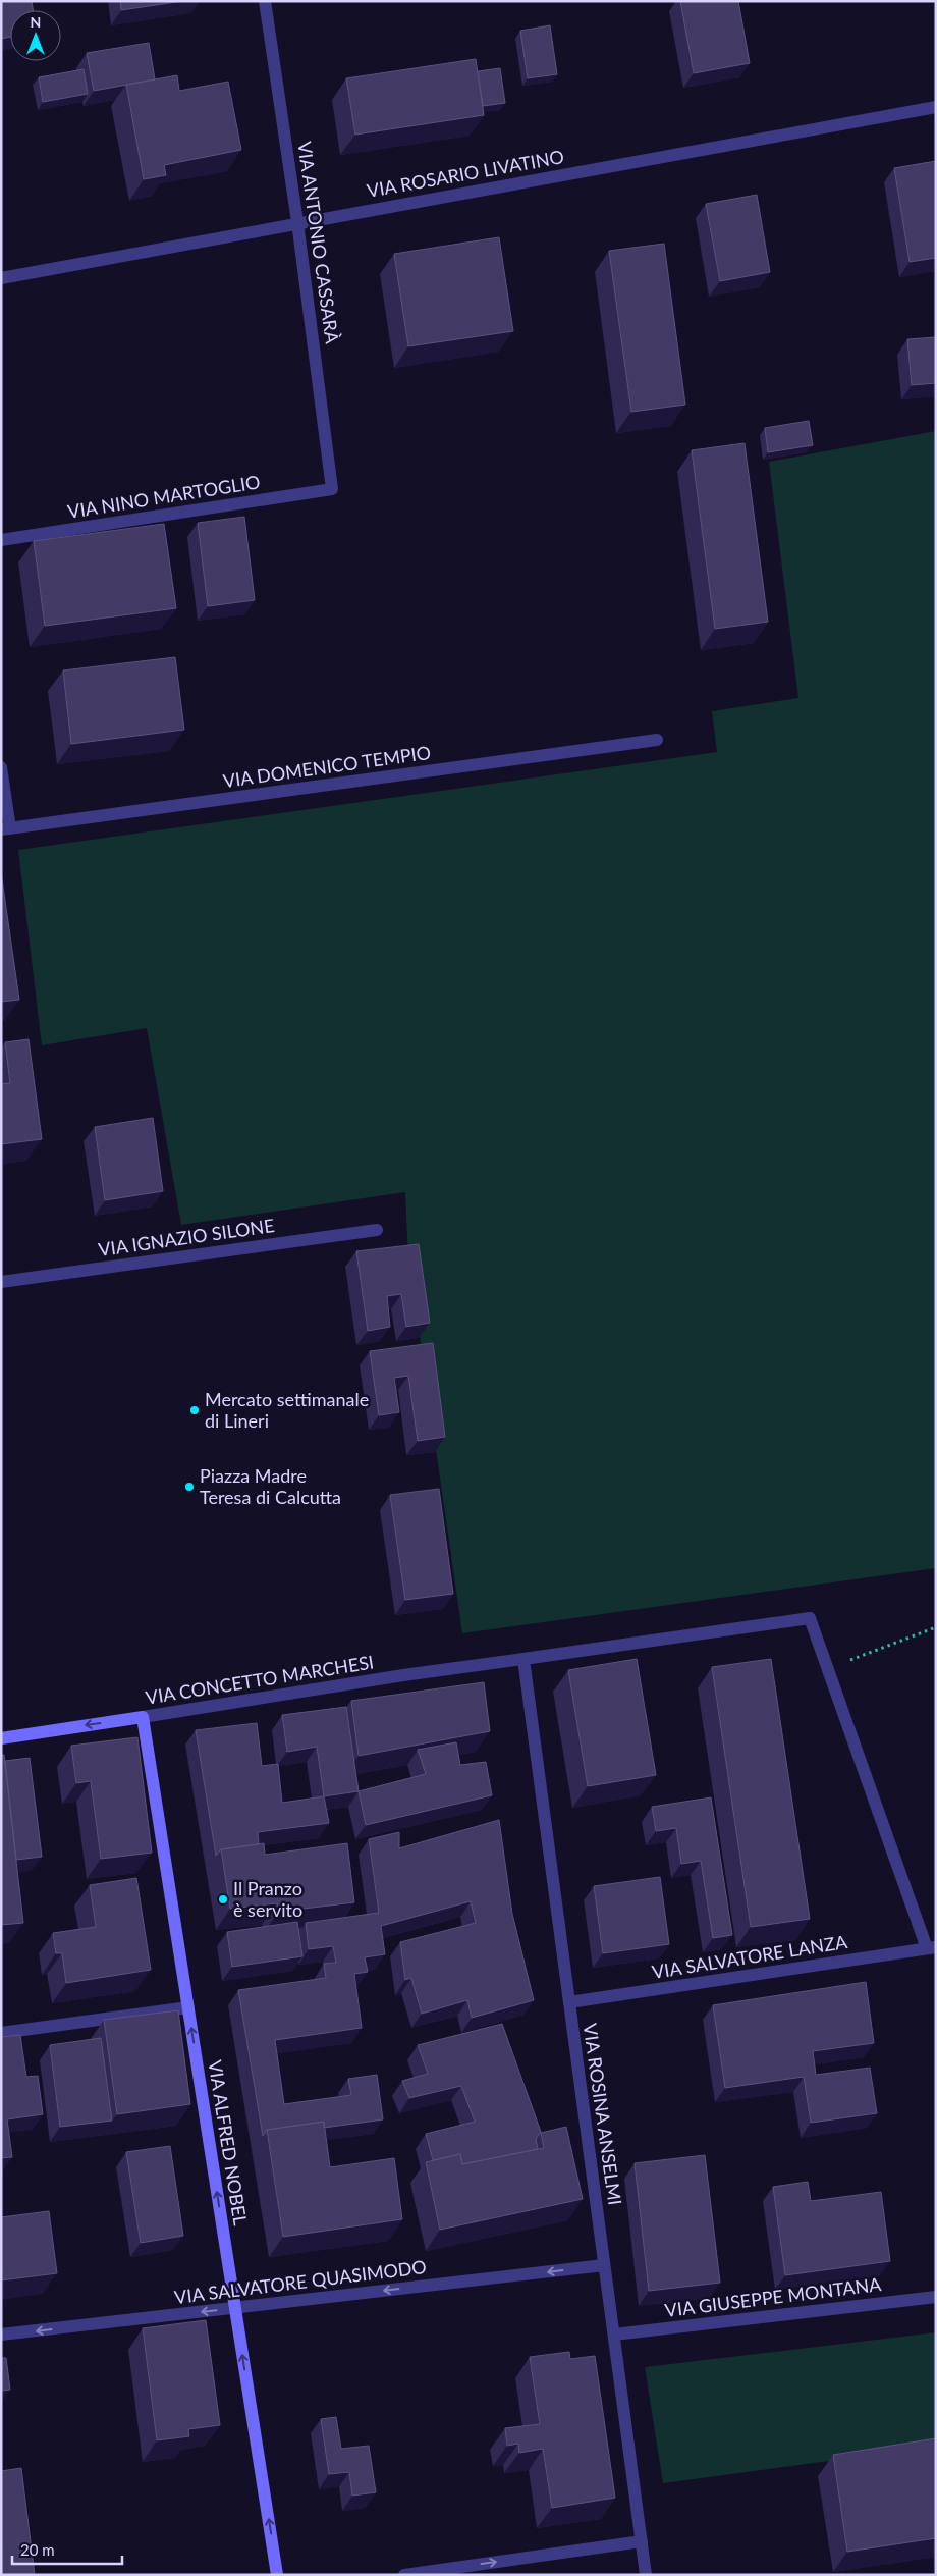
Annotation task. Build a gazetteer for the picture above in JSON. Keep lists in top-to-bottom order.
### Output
{
  "streets": {
    "main road": ["VIA CONCETTO MARCHESI", "VIA ALFRED NOBEL"],
    "street": [
      "VIA ROSARIO LIVATINO",
      "VIA ANTONIO CASSARÀ",
      "VIA NINO MARTOGLIO",
      "VIA DOMENICO TEMPIO",
      "VIA IGNAZIO SILONE",
      "VIA SALVATORE LANZA",
      "VIA ROSINA ANSELMI",
      "VIA SALVATORE QUASIMODO",
      "VIA GIUSEPPE MONTANA"
    ]
  },
  "crossings": [
    ["VIA ROSARIO LIVATINO", "VIA ANTONIO CASSARÀ"],
    ["VIA ANTONIO CASSARÀ", "VIA NINO MARTOGLIO"],
    ["VIA CONCETTO MARCHESI", "VIA ROSINA ANSELMI"],
    ["VIA CONCETTO MARCHESI", "VIA ALFRED NOBEL"],
    ["VIA SALVATORE LANZA", "VIA ROSINA ANSELMI"],
    ["VIA ROSINA ANSELMI", "VIA SALVATORE QUASIMODO"],
    ["VIA ROSINA ANSELMI", "VIA GIUSEPPE MONTANA"],
    ["VIA ALFRED NOBEL", "VIA SALVATORE QUASIMODO"]
  ],
  "one_way": ["VIA ALFRED NOBEL", "VIA SALVATORE QUASIMODO"],
  "places": ["Mercato settimanale di Lineri", "Piazza Madre Teresa di Calcutta", "Il Pranzo è servito"],
  "scale_bar": "20 m",
  "north": "top"
}
